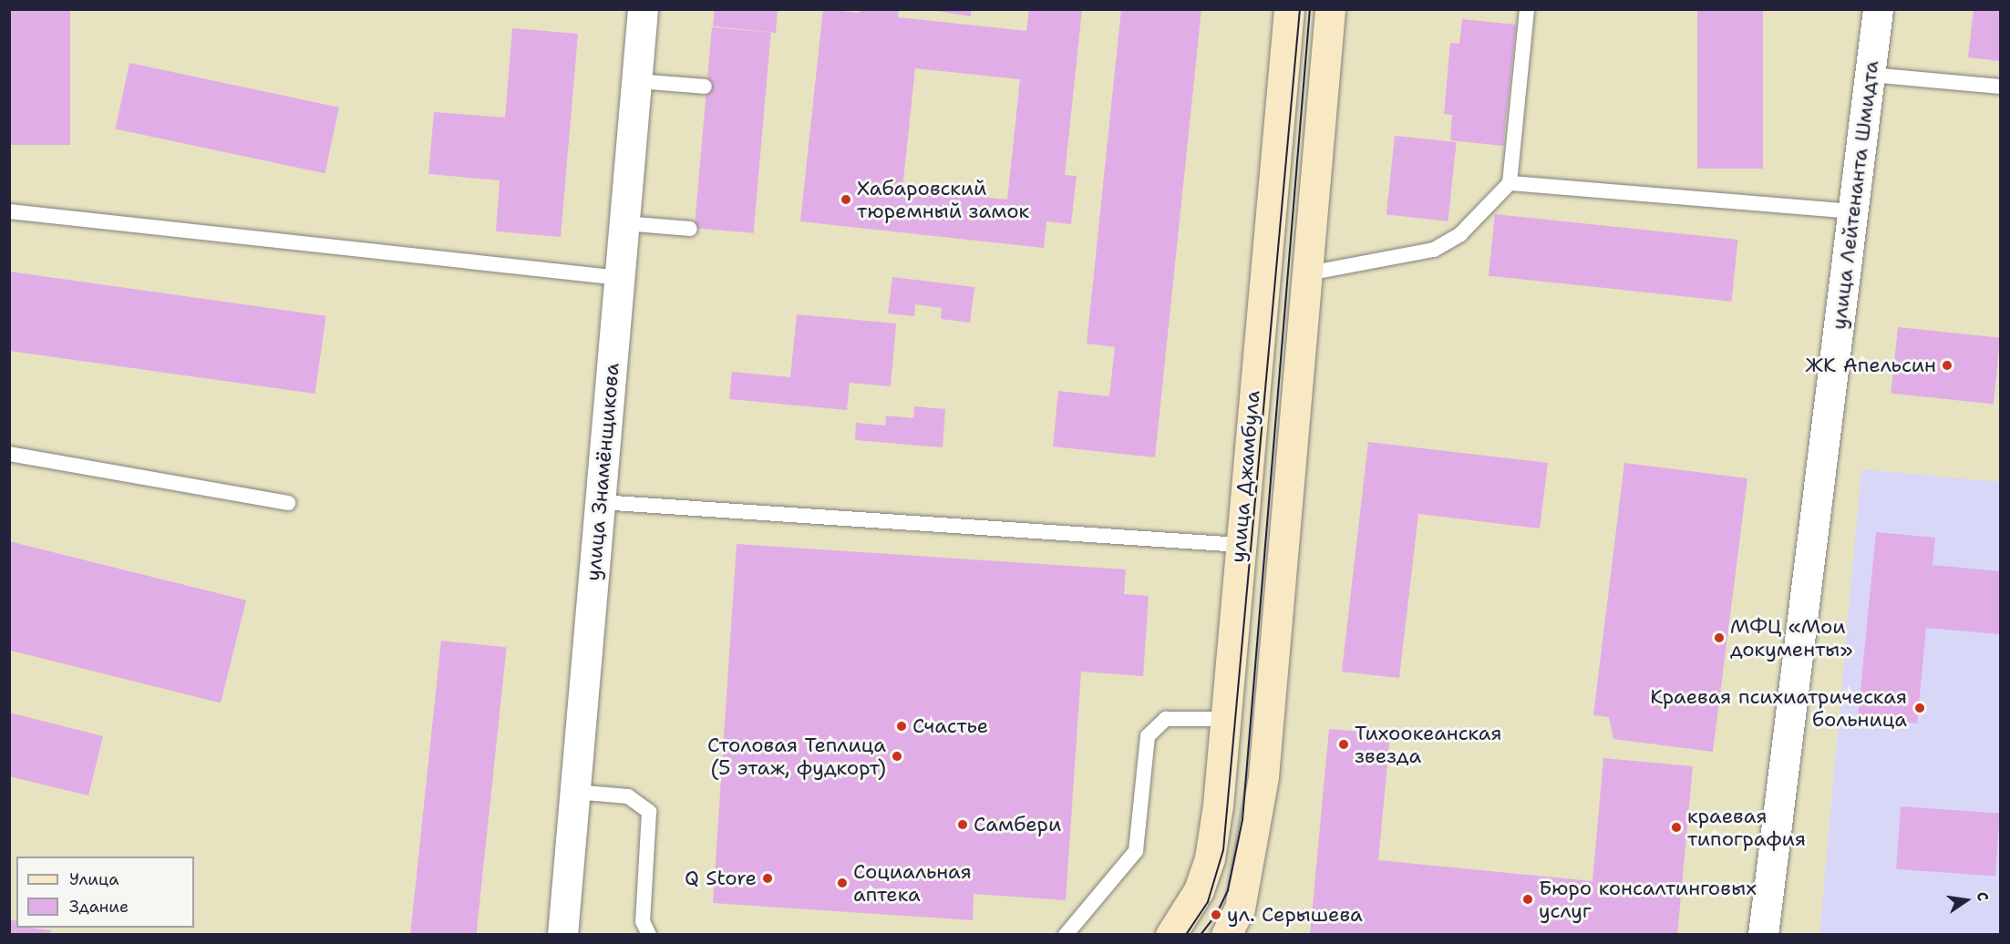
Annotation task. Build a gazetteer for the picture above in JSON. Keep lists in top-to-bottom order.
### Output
{
  "streets": {
    "street": ["улица Лейтенанта Шмидта", "улица Знамёнщикова", "улица Джамбула"]
  },
  "places": [
    "Хабаровский тюремный замок",
    "ЖК Апельсин",
    "МФЦ «Мои документы»",
    "Краевая психиатрическая больница",
    "Счастье",
    "Тихоокеанская звезда",
    "Столовая Теплица (5 этаж, фудкорт)",
    "Самбери",
    "краевая типография",
    "Q Store",
    "Социальная аптека",
    "Бюро консалтинговых услуг",
    "ул. Серышева"
  ],
  "legend": ["Улица", "Здание"],
  "north": "right"
}
